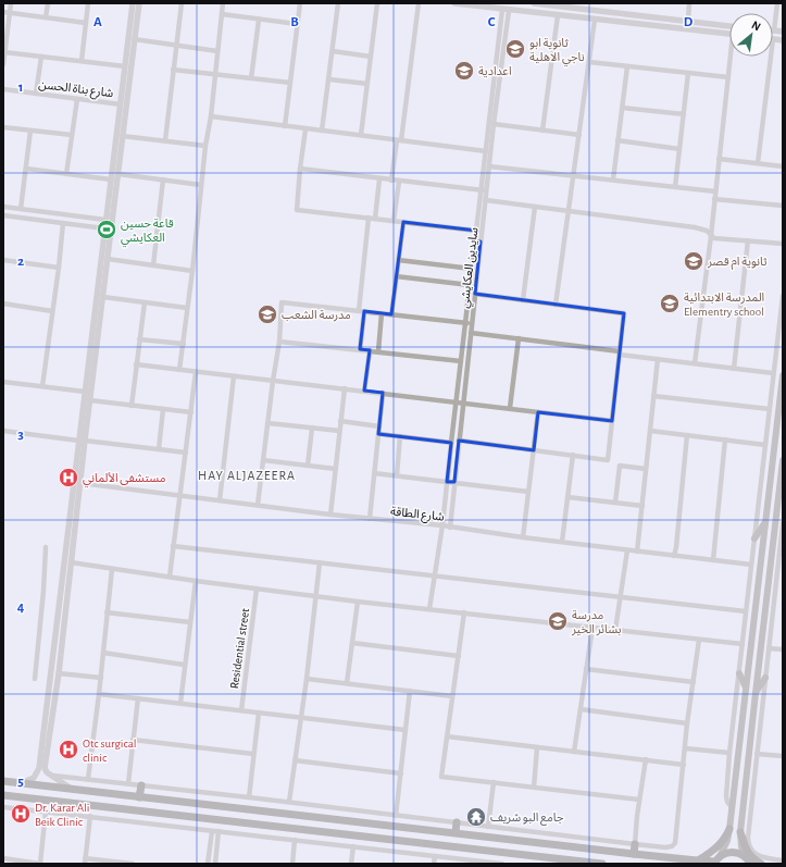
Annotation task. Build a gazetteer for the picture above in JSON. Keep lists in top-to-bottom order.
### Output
{
  "streets": {
    "street": [
      "شارع بناة الحسن",
      "سايدين العكايشي",
      "شارع الطاقة",
      "Residential street"
    ]
  },
  "crossings": [
    ["سايدين العكايشي", "شارع الطاقة"]
  ],
  "districts": ["HAY ALJAZEERA"],
  "places": {
    "school or university": [
      "ثانوية ابو ناجي الاهلية",
      "اعدادية",
      "ثانوية ام قصر",
      "المدرسة الابتدائية Elementry school",
      "مدرسة الشعب",
      "مدرسة بشائر الخير"
    ],
    "sports": ["قاعة حسين العكايشي"],
    "hospital": ["مستشفى الألماني", "Otc surgical clinic", "Dr. Karar Ali Beik Clinic"],
    "temple": ["جامع البو شريف"]
  },
  "north": "top right",
  "grid": {
    "columns": [
      "A",
      "B",
      "C",
      "D"
    ],
    "rows": [
      "1",
      "2",
      "3",
      "4",
      "5"
    ]
  }
}
